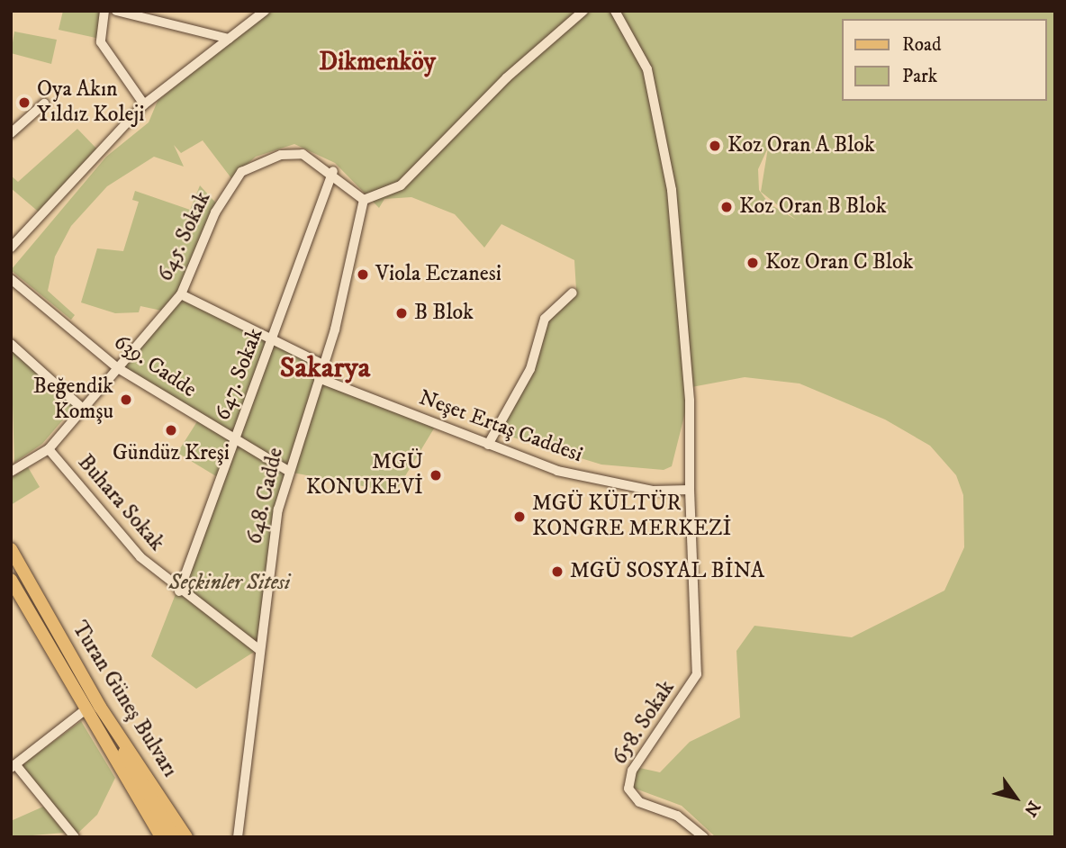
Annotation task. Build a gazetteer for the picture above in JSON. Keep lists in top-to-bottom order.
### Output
{
  "streets": {
    "main road": ["Turan Güneş Bulvarı"],
    "street": [
      "645. Sokak",
      "639. Cadde",
      "647. Sokak",
      "Neşet Ertaş Caddesi",
      "648. Cadde",
      "Buhara Sokak",
      "658. Sokak"
    ]
  },
  "crossings": [
    ["645. Sokak", "639. Cadde"],
    ["645. Sokak", "647. Sokak"],
    ["645. Sokak", "648. Cadde"],
    ["645. Sokak", "Buhara Sokak"],
    ["639. Cadde", "647. Sokak"],
    ["639. Cadde", "648. Cadde"],
    ["647. Sokak", "Buhara Sokak"],
    ["Neşet Ertaş Caddesi", "648. Cadde"],
    ["Neşet Ertaş Caddesi", "658. Sokak"],
    ["648. Cadde", "Buhara Sokak"]
  ],
  "districts": ["Dikmenköy", "Sakarya"],
  "parks": ["Seçkinler Sitesi"],
  "places": [
    "Oya Akın Yıldız Koleji",
    "Koz Oran A Blok",
    "Koz Oran B Blok",
    "Koz Oran C Blok",
    "Viola Eczanesi",
    "B Blok",
    "Beğendik Komşu",
    "Gündüz Kreşi",
    "MGÜ KONUKEVİ",
    "MGÜ KÜLTÜR KONGRE MERKEZİ",
    "MGÜ SOSYAL BİNA"
  ],
  "legend": ["Road", "Park"],
  "north": "bottom right"
}
